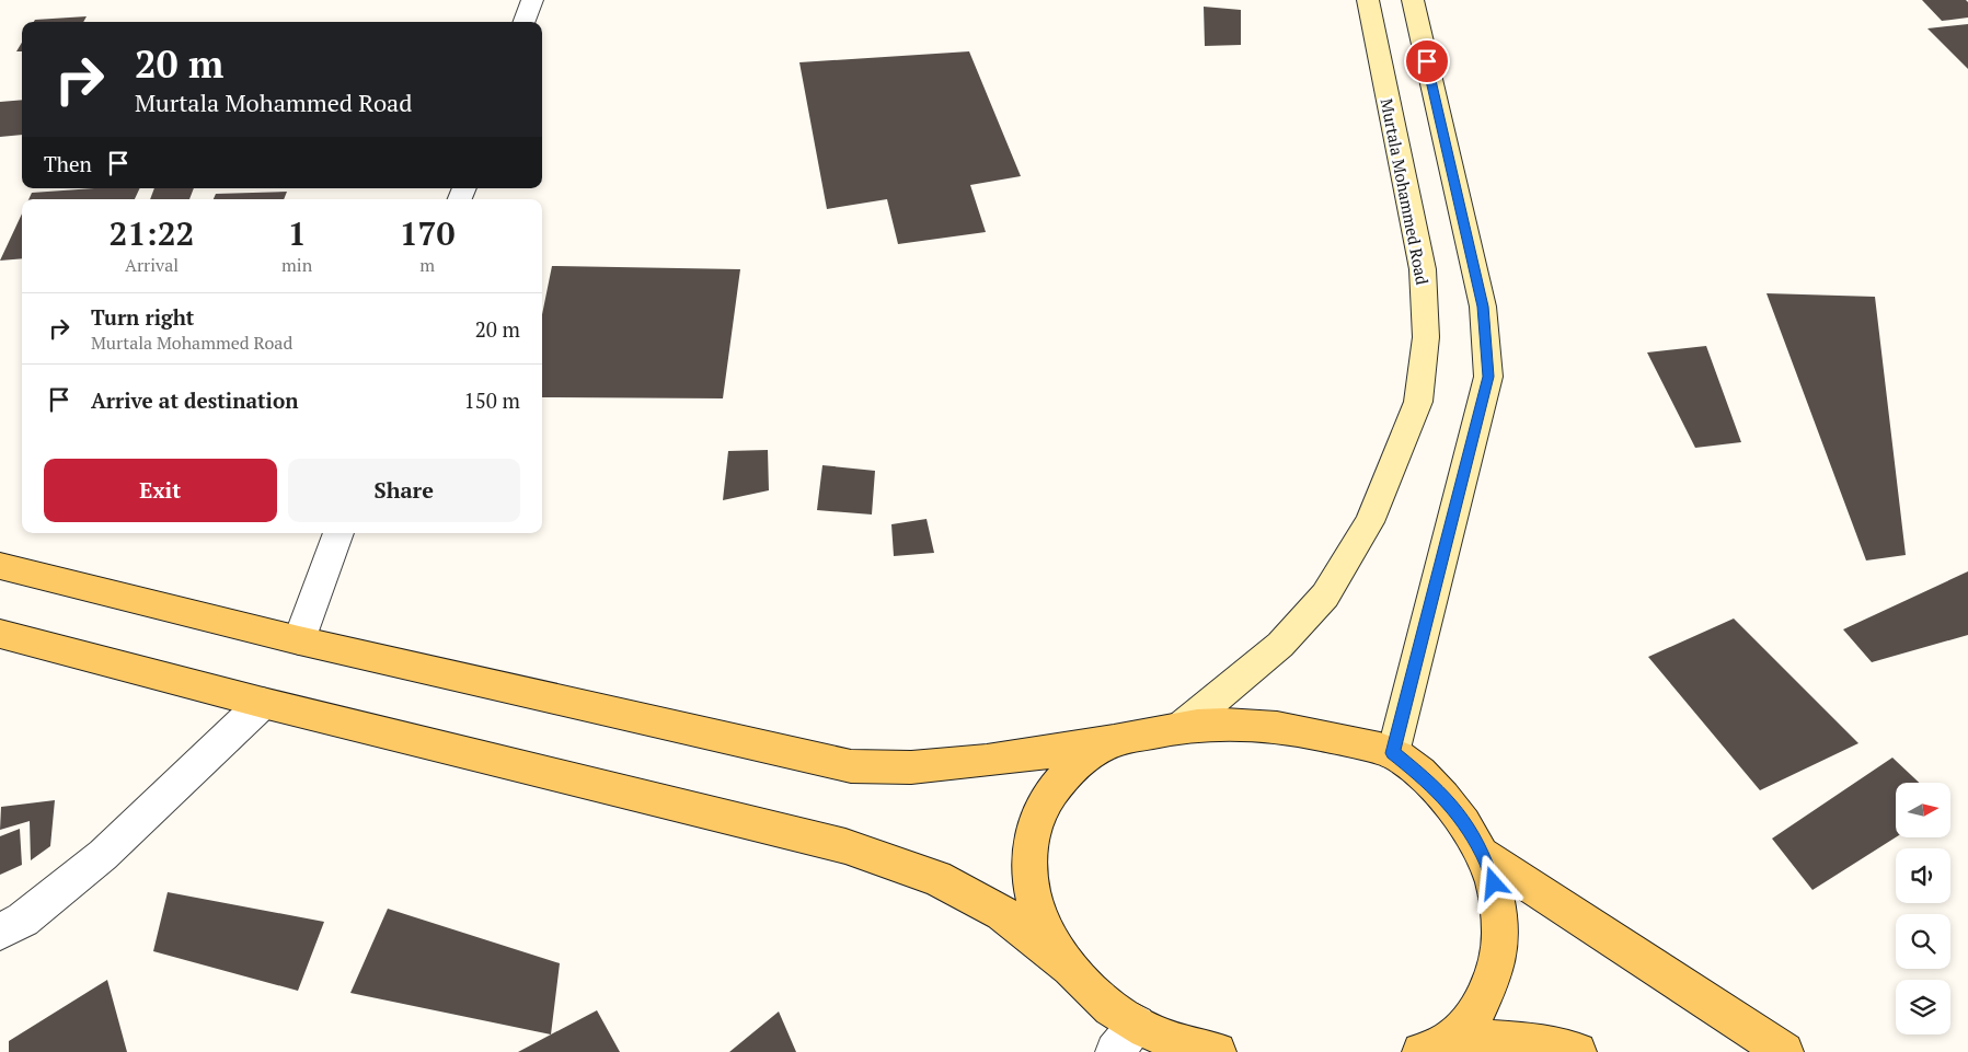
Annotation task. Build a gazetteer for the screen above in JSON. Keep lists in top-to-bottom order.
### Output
{
  "streets": {
    "main road": ["Murtala Mohammed Road"]
  },
  "north": "right",
  "page": {
    "turn": ["20 m", "Murtala Mohammed Road"],
    "then": "Then",
    "eta": [
      "21:22",
      "Arrival",
      "1",
      "min",
      "170",
      "m"
    ],
    "list": [
      {
        "name": "Turn right",
        "note": "Murtala Mohammed Road",
        "value": "20 m"
      },
      {
        "name": "Arrive at destination",
        "value": "150 m"
      }
    ],
    "buttons": ["Exit", "Share"]
  }
}
